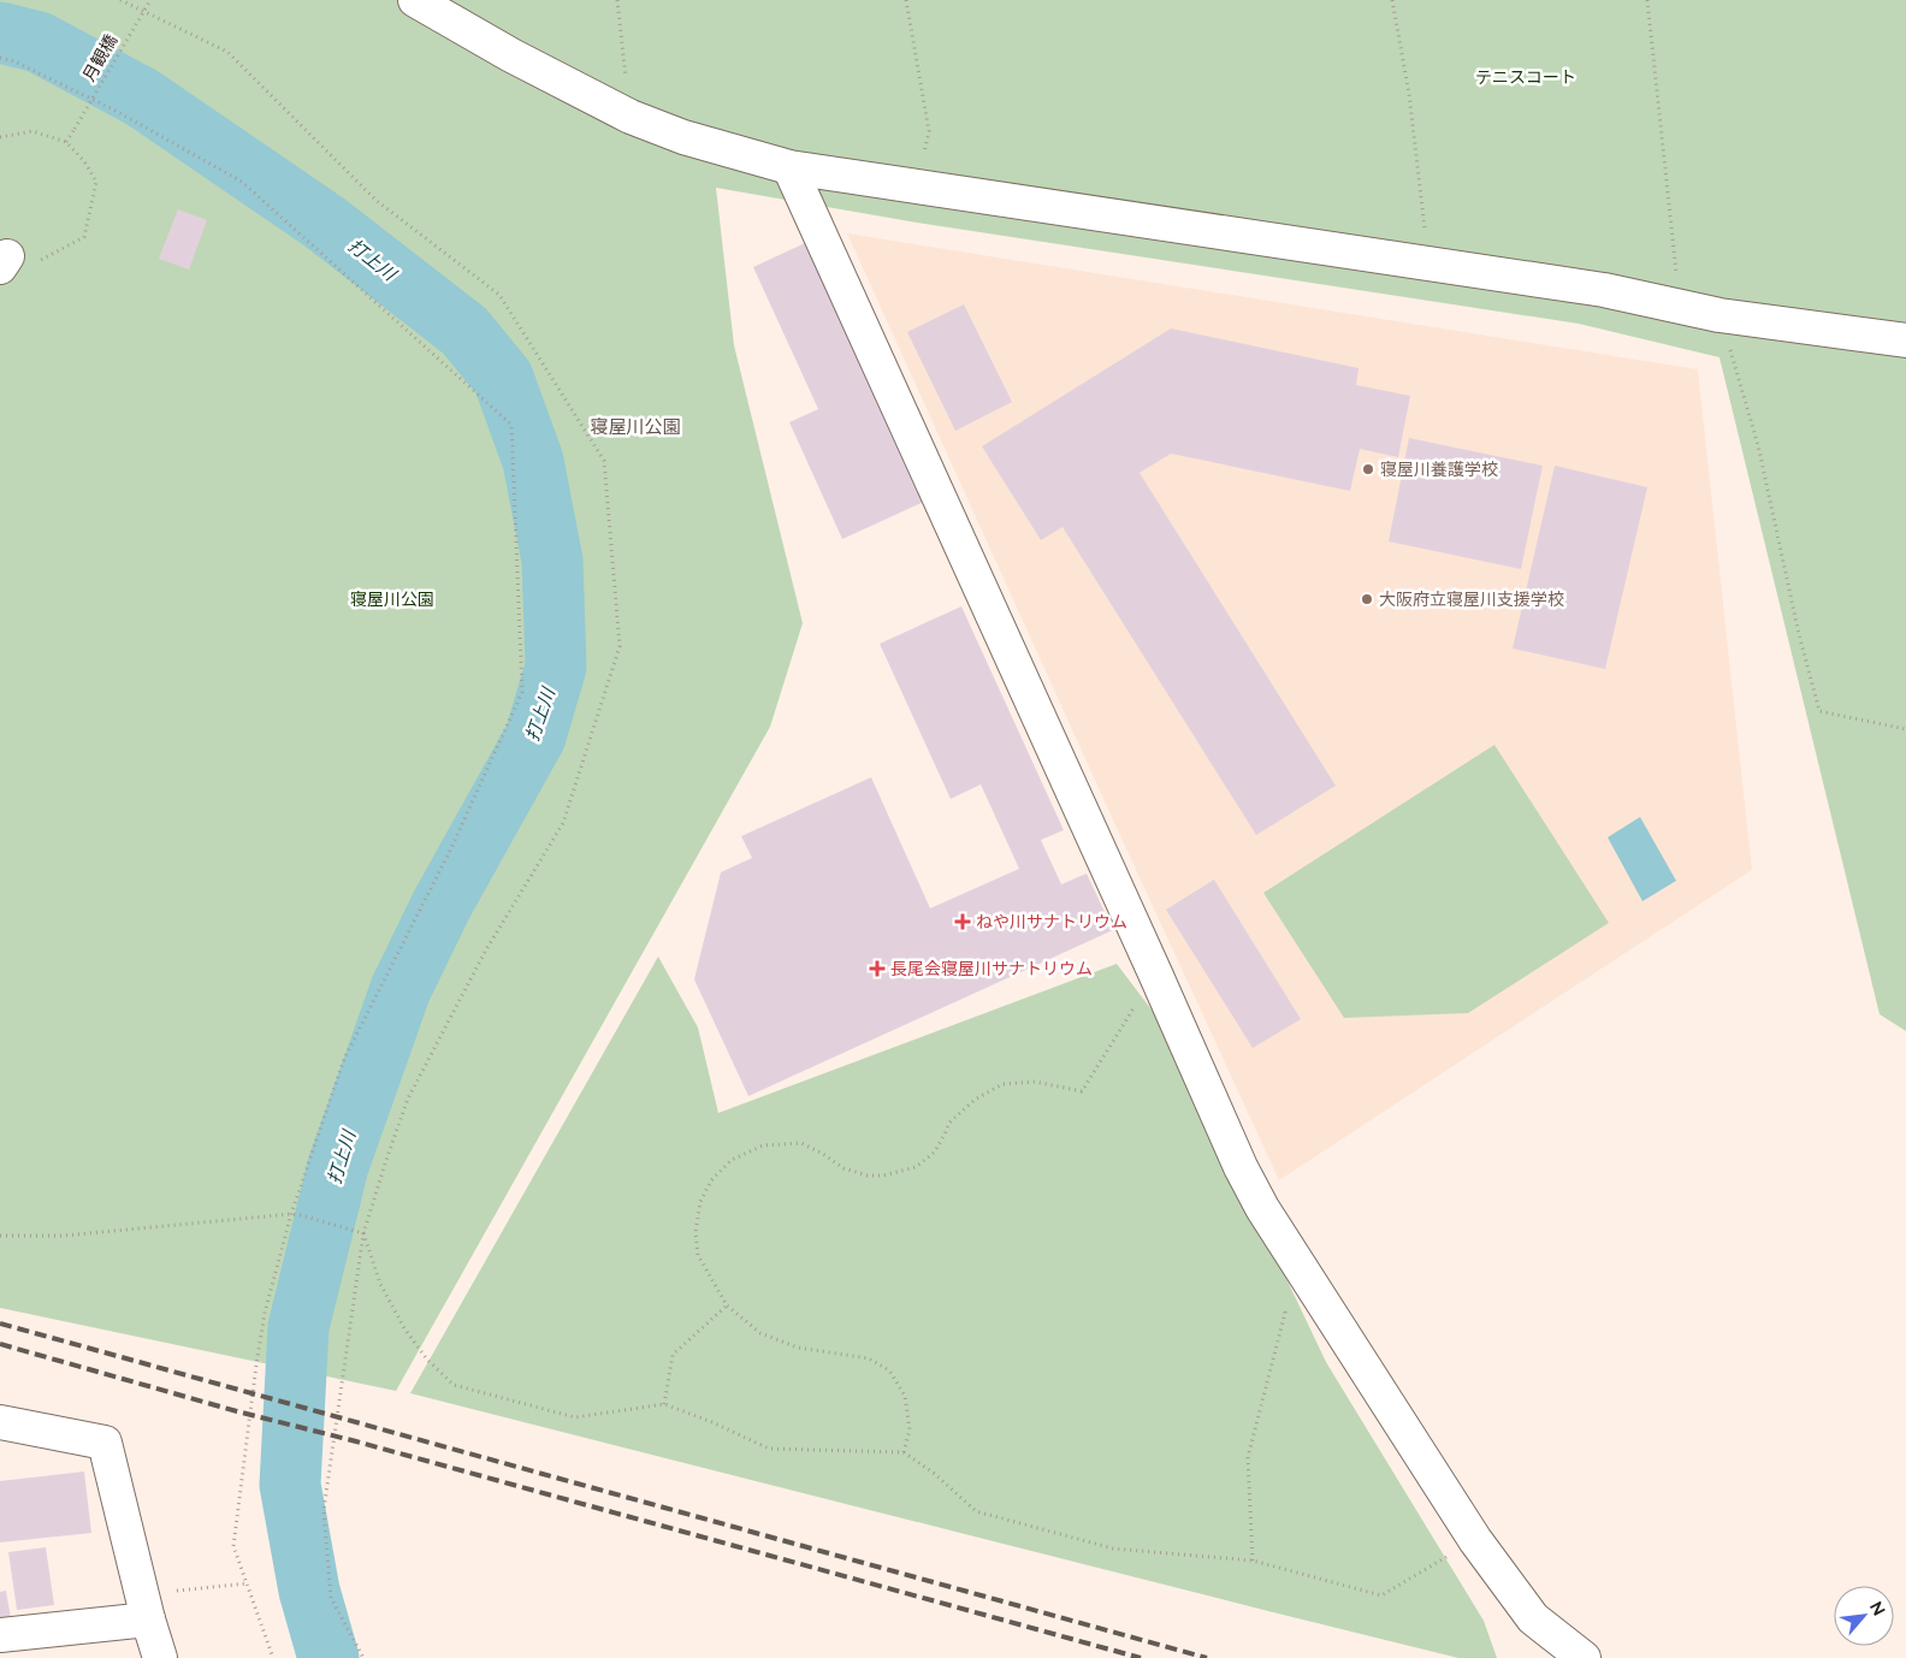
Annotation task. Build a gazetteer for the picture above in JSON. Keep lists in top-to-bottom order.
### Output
{
  "streets": {
    "path": ["月観橋"]
  },
  "districts": ["寝屋川公園"],
  "water": ["打上川"],
  "parks": ["テニスコート", "寝屋川公園"],
  "places": {
    "other": ["寝屋川養護学校", "大阪府立寝屋川支援学校"],
    "health": ["ねや川サナトリウム", "長尾会寝屋川サナトリウム"]
  },
  "north": "top right"
}
